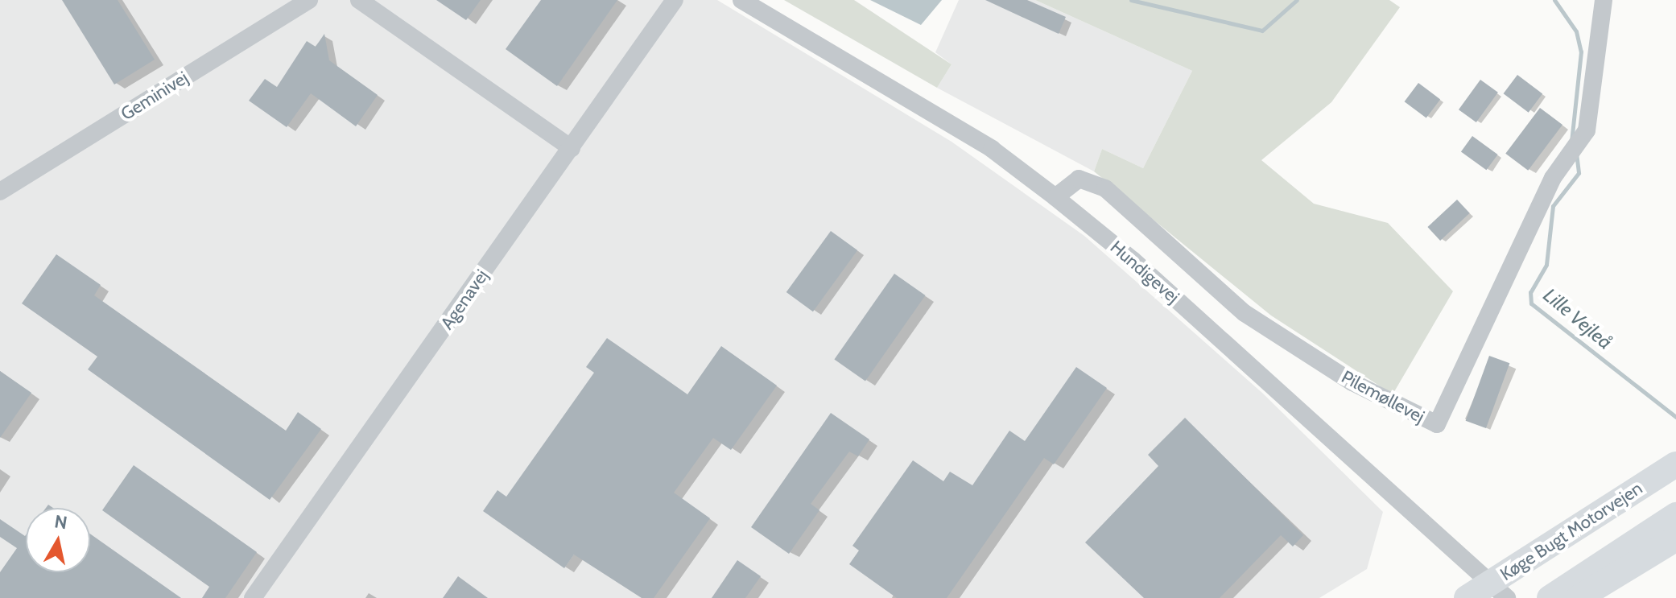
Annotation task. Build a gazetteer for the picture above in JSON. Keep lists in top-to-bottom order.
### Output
{
  "streets": {
    "highway": ["Køge Bugt Motorvejen"],
    "street": [
      "Geminivej",
      "Hundigevej",
      "Agenavej",
      "Pilemøllevej"
    ]
  },
  "crossings": [
    ["Hundigevej", "Pilemøllevej"]
  ],
  "water": ["Lille Vejleå"],
  "north": "top"
}
